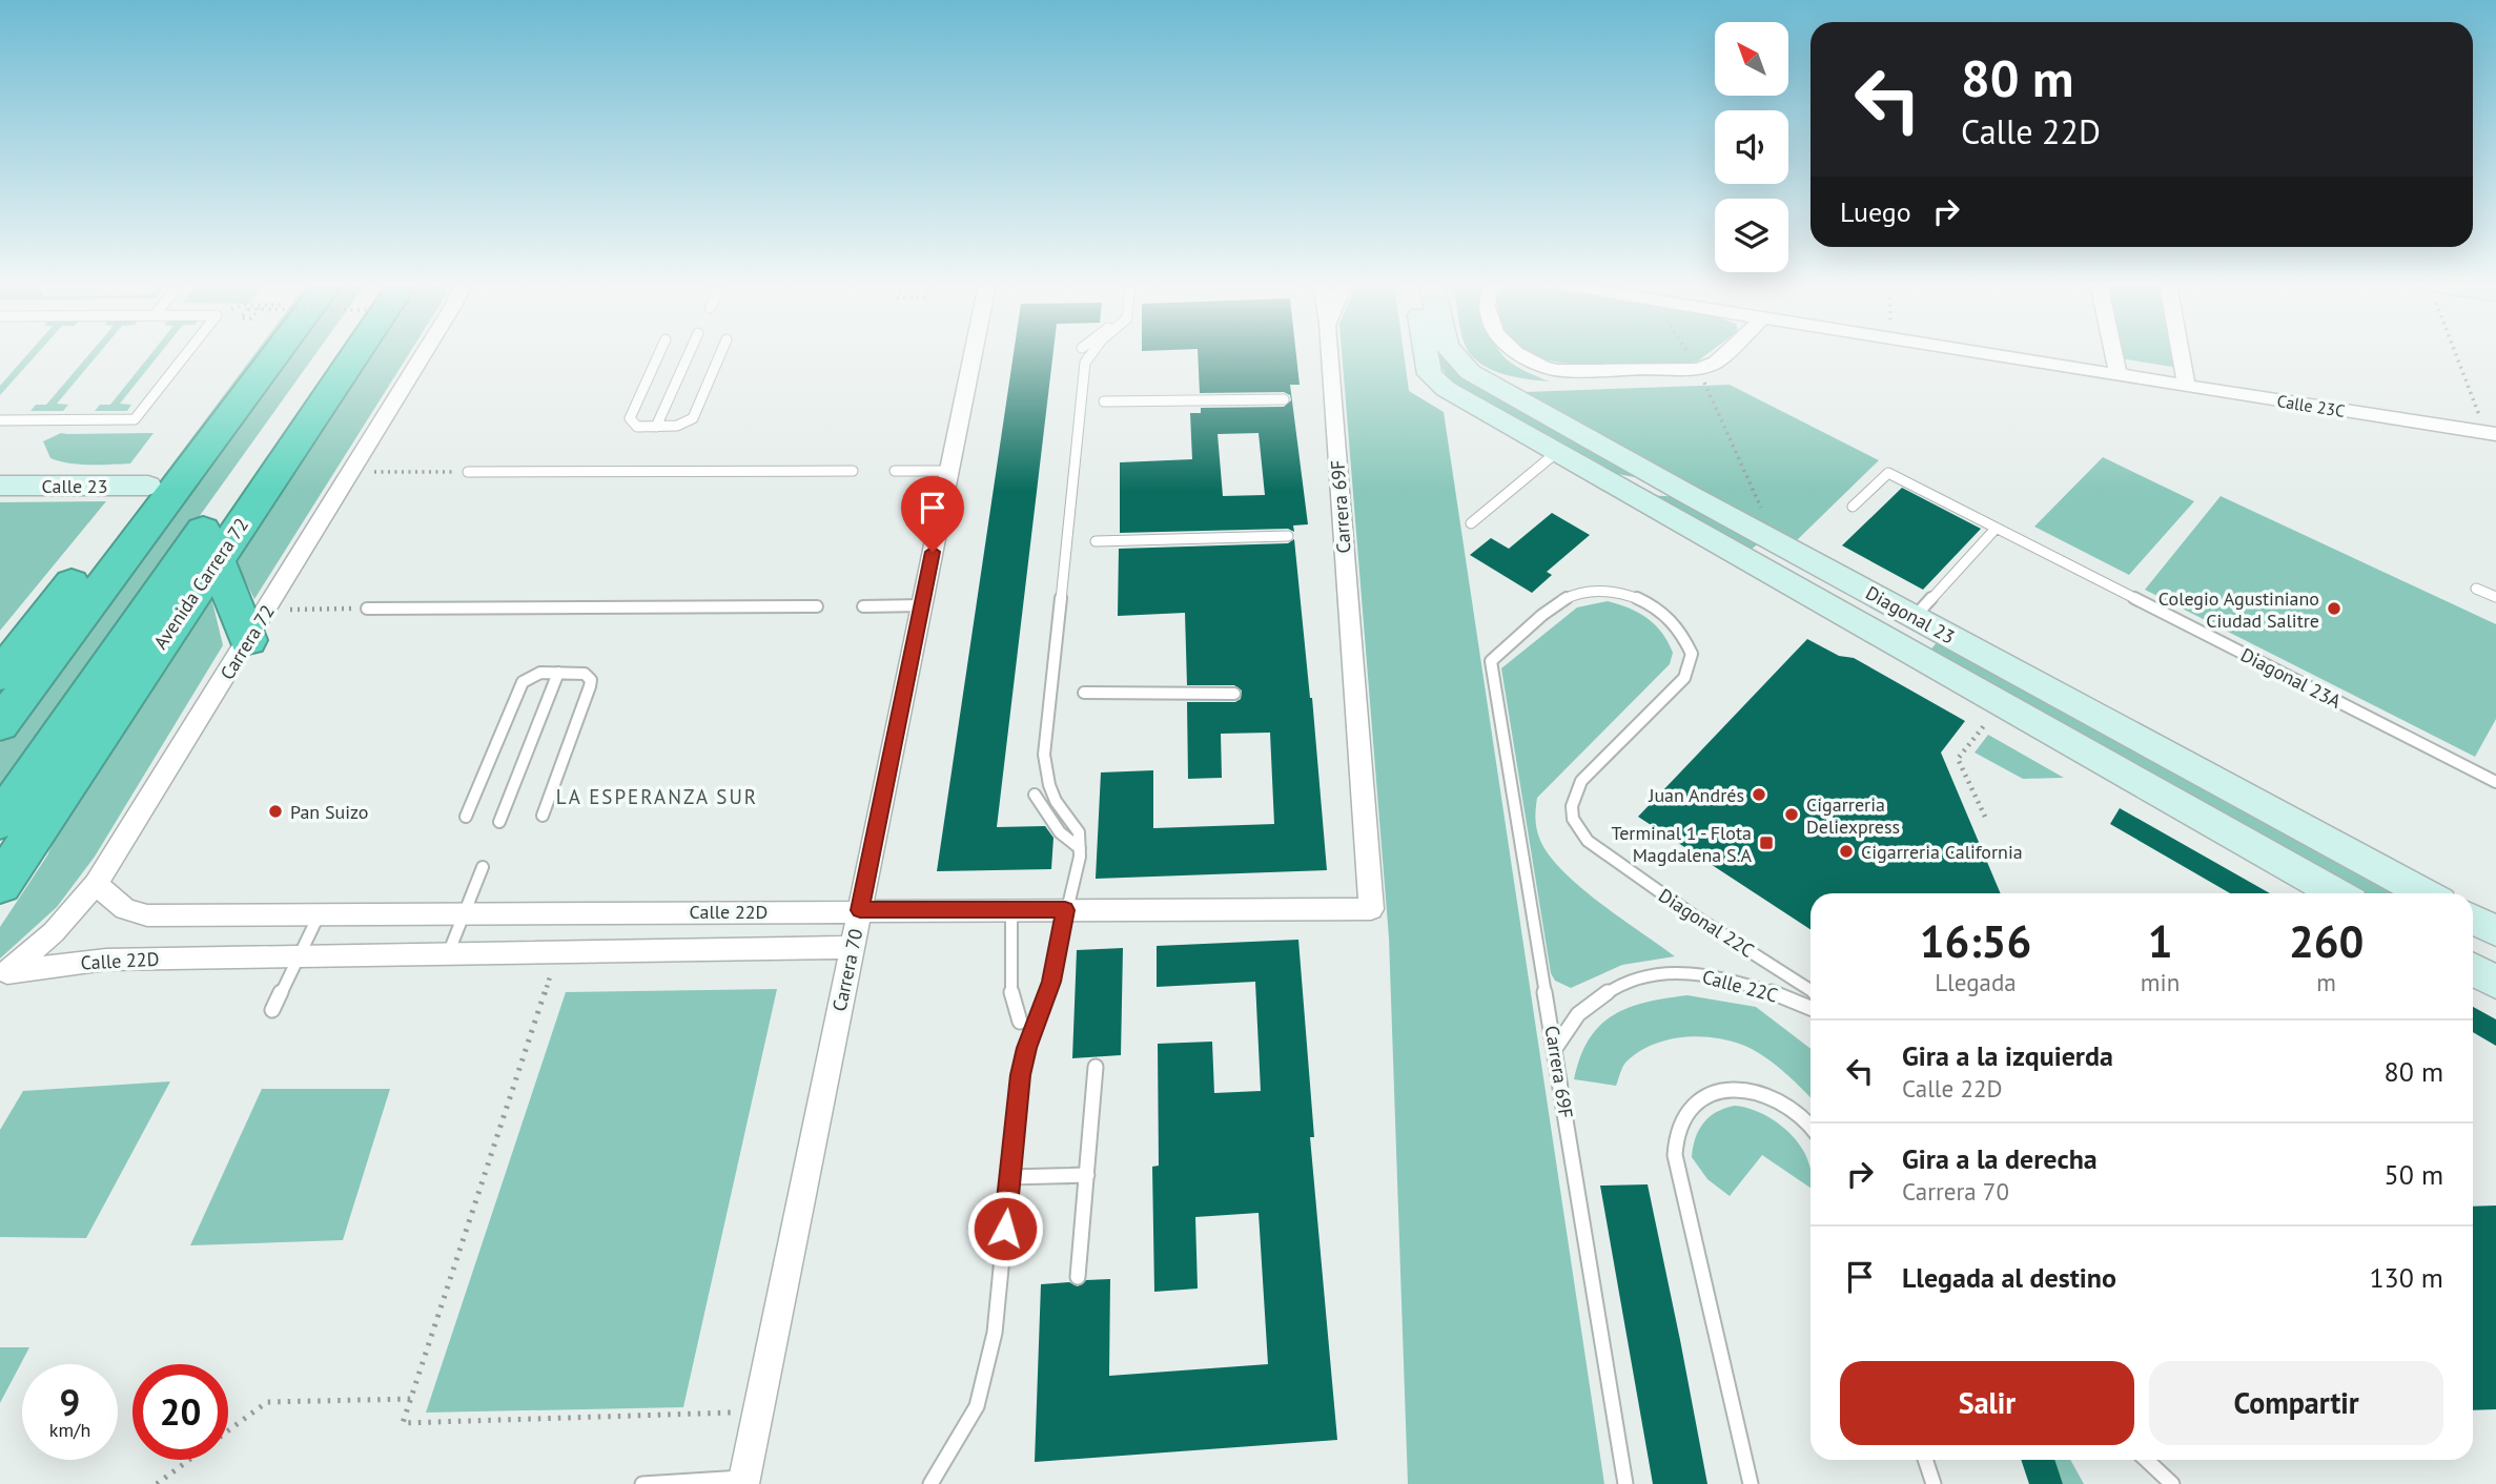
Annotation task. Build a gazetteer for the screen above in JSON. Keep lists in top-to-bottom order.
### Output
{
  "streets": {
    "highway": ["Avenida Carrera 72"],
    "street": [
      "Calle 23C",
      "Calle 23",
      "Carrera 69F",
      "Diagonal 23",
      "Carrera 72",
      "Calle 22D",
      "Carrera 70"
    ],
    "lane": ["Diagonal 23A", "Diagonal 22C", "Calle 22C"]
  },
  "crossings": [
    ["Carrera 69F", "Calle 22D"],
    ["Carrera 69F", "Diagonal 22C"],
    ["Carrera 69F", "Calle 22C"],
    ["Carrera 72", "Calle 22D"],
    ["Calle 22D", "Carrera 70"]
  ],
  "districts": ["LA ESPERANZA SUR"],
  "places": {
    "other": [
      "Colegio Agustiniano Ciudad Salitre",
      "Juan Andrés",
      "Pan Suizo",
      "Cigarreria Deliexpress",
      "Cigarreria California"
    ],
    "transit": ["Terminal 1 - Flota Magdalena S.A"]
  },
  "north": "top left",
  "page": {
    "turn": ["80 m", "Calle 22D"],
    "then": "Luego",
    "eta": [
      "16:56",
      "Llegada",
      "1",
      "min",
      "260",
      "m"
    ],
    "list": [
      {
        "name": "Gira a la izquierda",
        "note": "Calle 22D",
        "value": "80 m"
      },
      {
        "name": "Gira a la derecha",
        "note": "Carrera 70",
        "value": "50 m"
      },
      {
        "name": "Llegada al destino",
        "value": "130 m"
      }
    ],
    "buttons": ["Salir", "Compartir"],
    "speed": "9 km/h",
    "limit": "20"
  }
}
